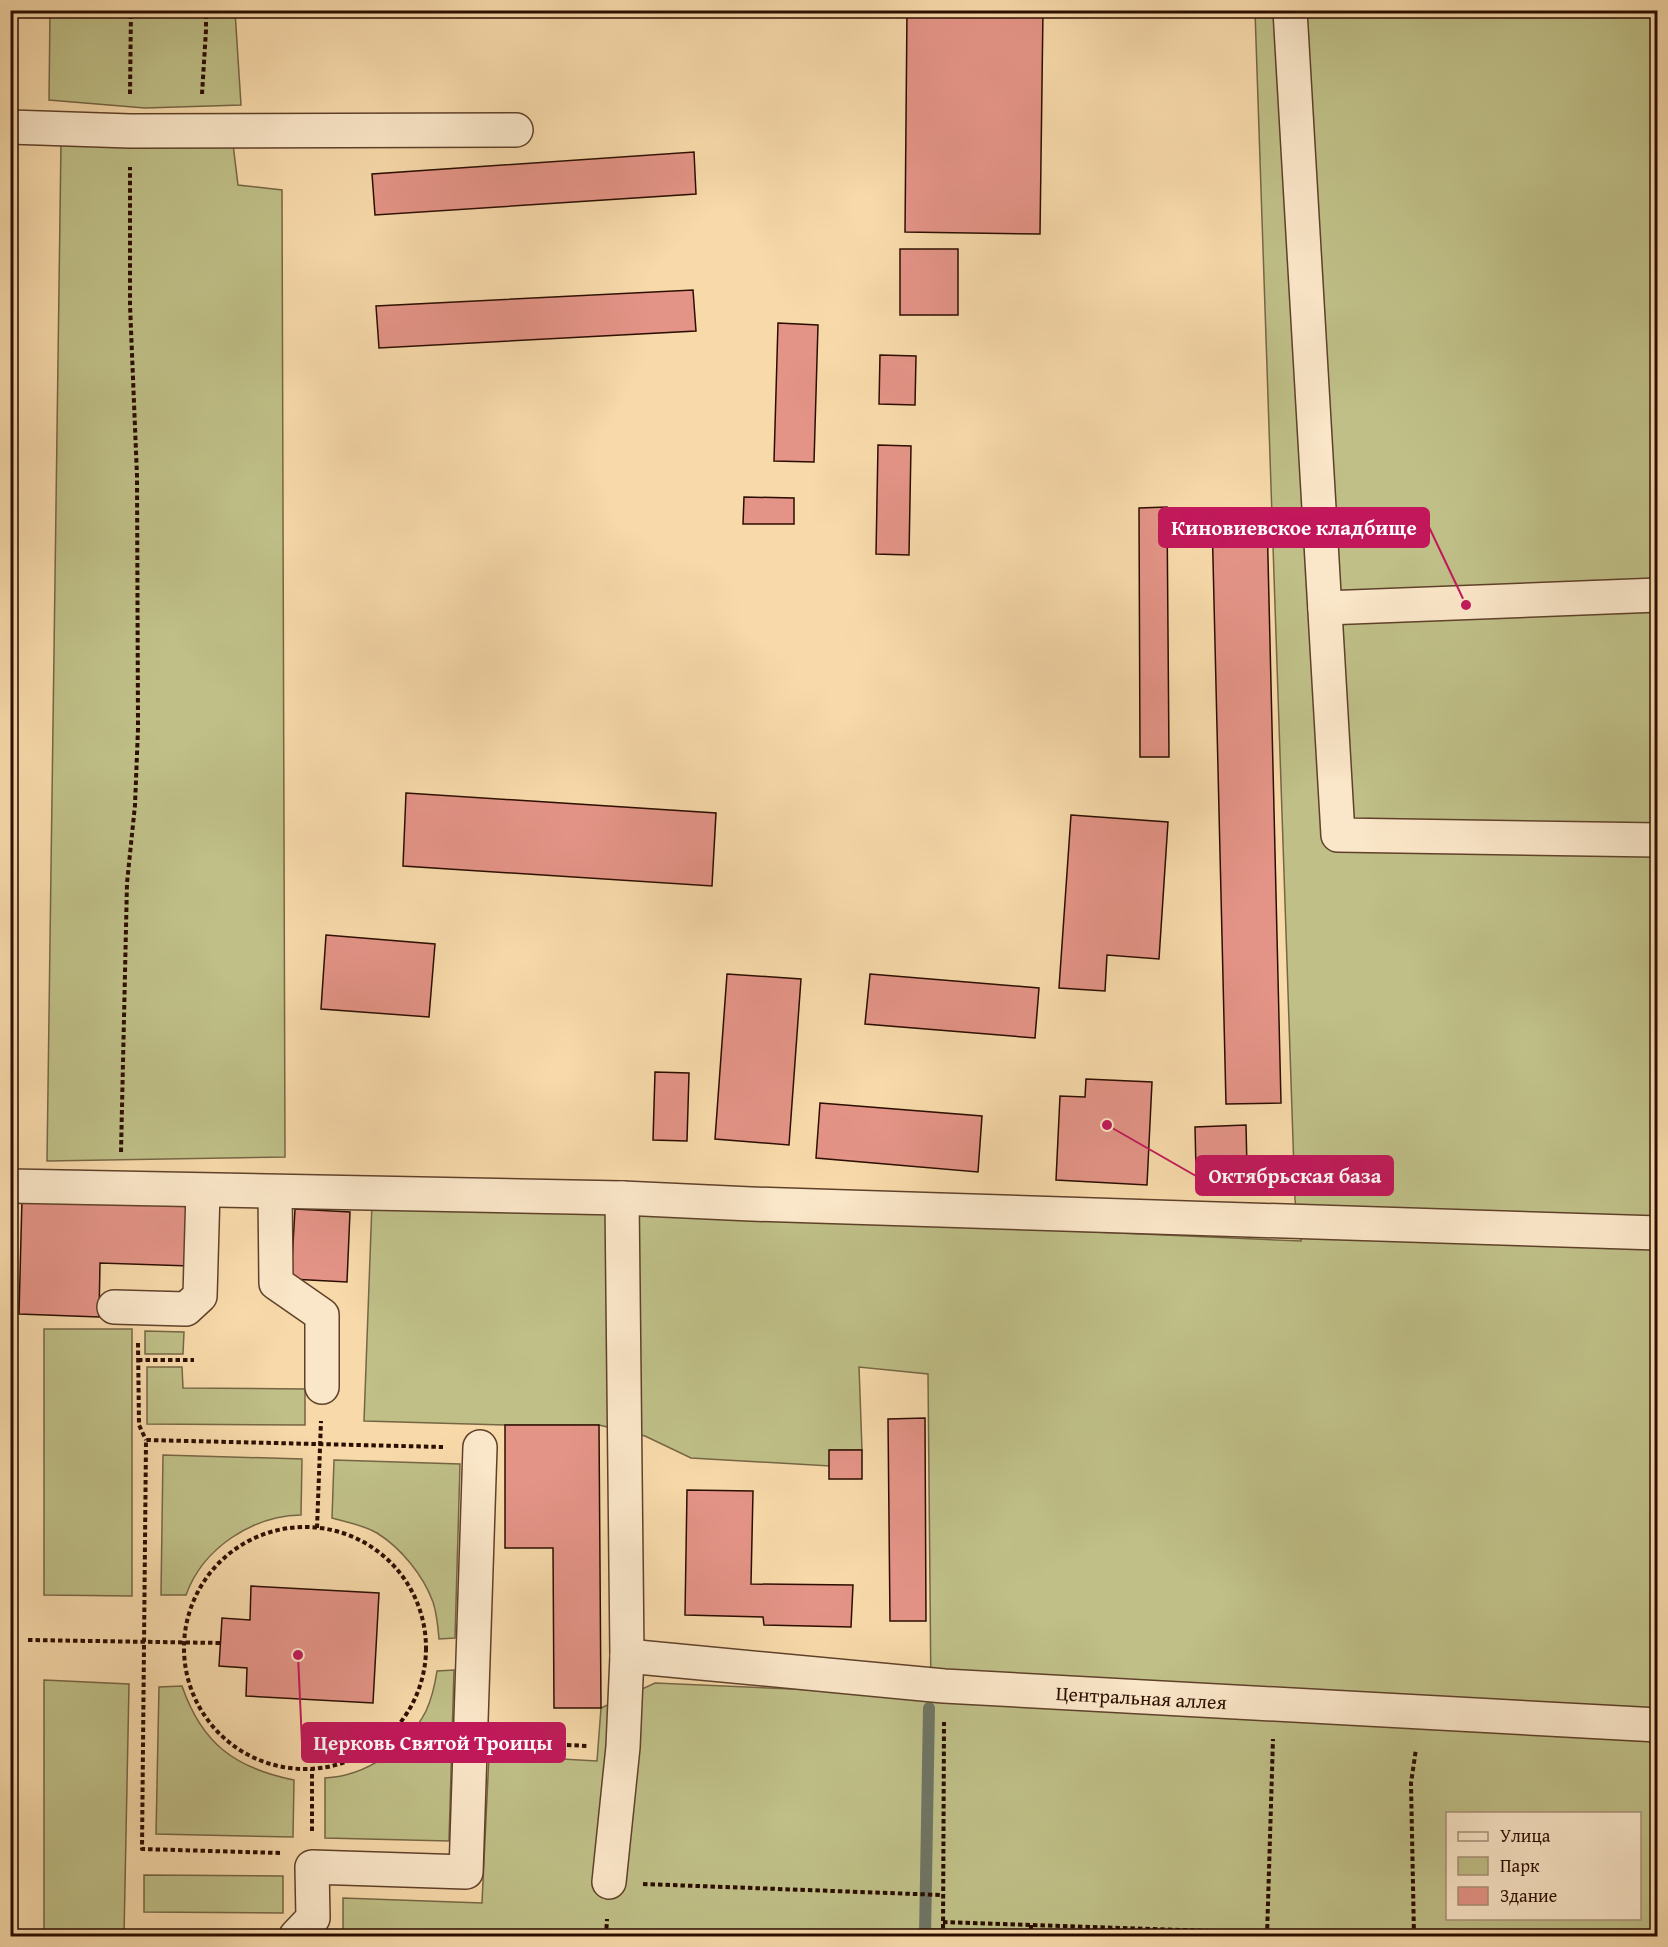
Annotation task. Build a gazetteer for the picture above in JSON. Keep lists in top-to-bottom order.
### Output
{
  "streets": {
    "street": ["Центральная аллея"]
  },
  "places": ["Киновиевское кладбище", "Октябрьская база", "Церковь Святой Троицы"],
  "legend": ["Улица", "Парк", "Здание"]
}
